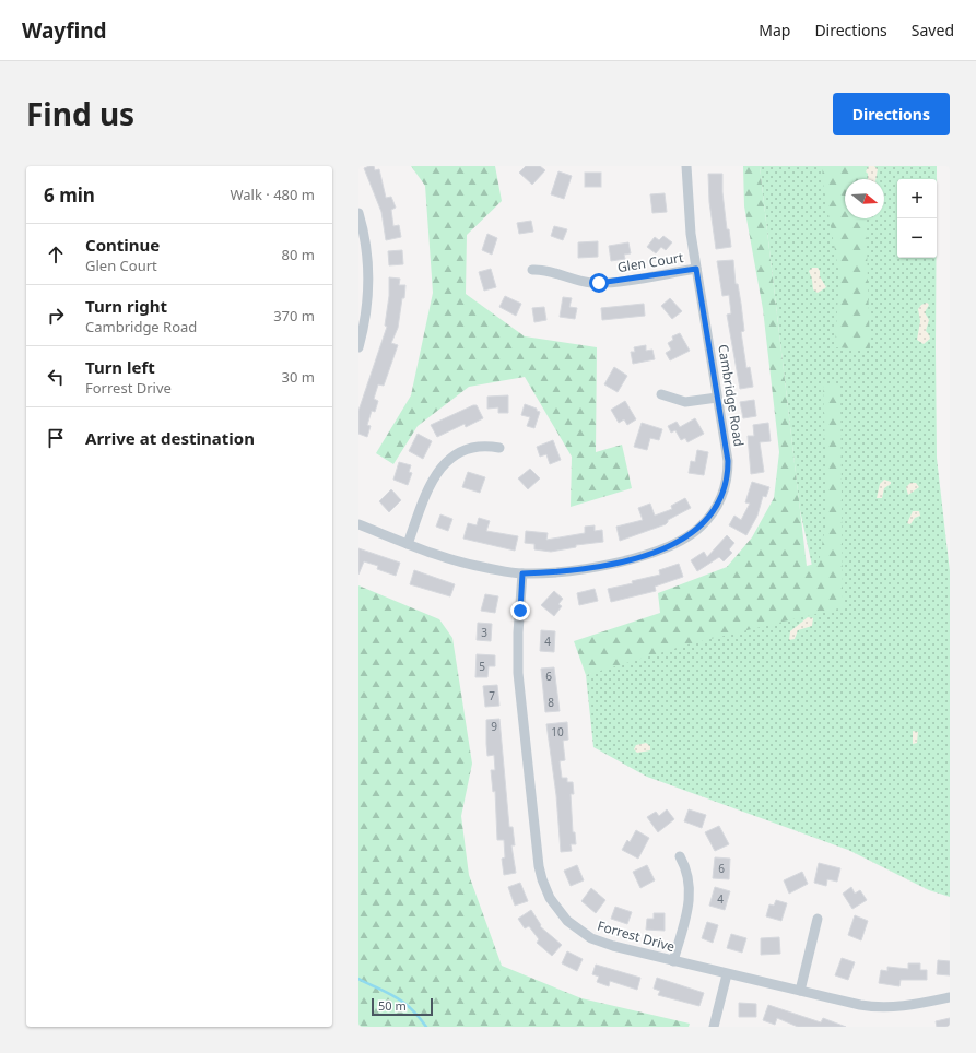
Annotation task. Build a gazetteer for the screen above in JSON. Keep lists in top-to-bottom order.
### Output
{
  "streets": {
    "street": ["Glen Court", "Cambridge Road", "Forrest Drive"]
  },
  "crossings": [
    ["Glen Court", "Cambridge Road"],
    ["Cambridge Road", "Forrest Drive"]
  ],
  "house_numbers": [
    "3",
    "4",
    "5",
    "6",
    "7",
    "8",
    "9",
    "10",
    "6",
    "4"
  ],
  "scale_bar": "50 m",
  "north": "right",
  "page": {
    "header": "Wayfind",
    "nav": ["Map", "Directions", "Saved"],
    "title": "Find us",
    "buttons": "Directions",
    "heading": ["6 min", "Walk · 480 m"],
    "map_buttons": ["+", "−"],
    "list": [
      ["Continue", "Glen Court", "80 m"],
      ["Turn right", "Cambridge Road", "370 m"],
      ["Turn left", "Forrest Drive", "30 m"],
      "Arrive at destination"
    ],
    "scale": "50 m"
  }
}
